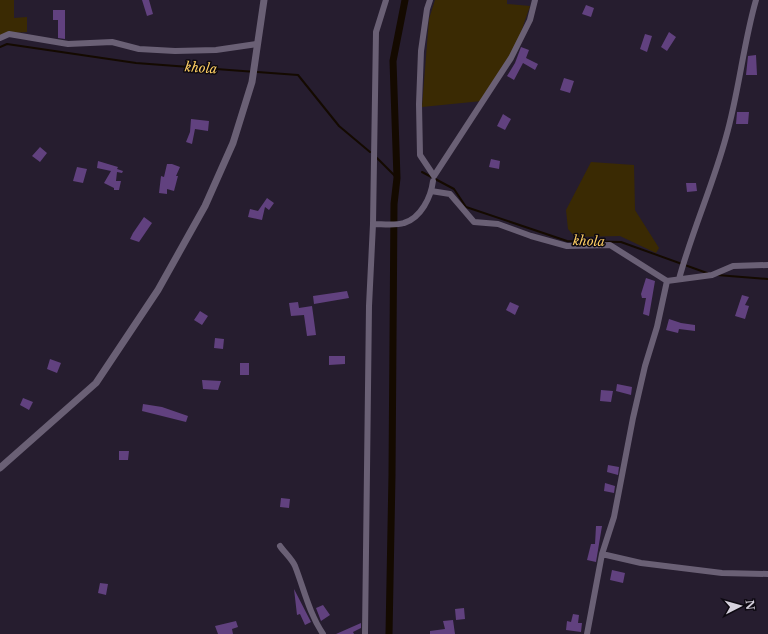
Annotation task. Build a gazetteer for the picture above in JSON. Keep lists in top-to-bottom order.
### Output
{
  "water": ["khola"],
  "north": "right"
}
